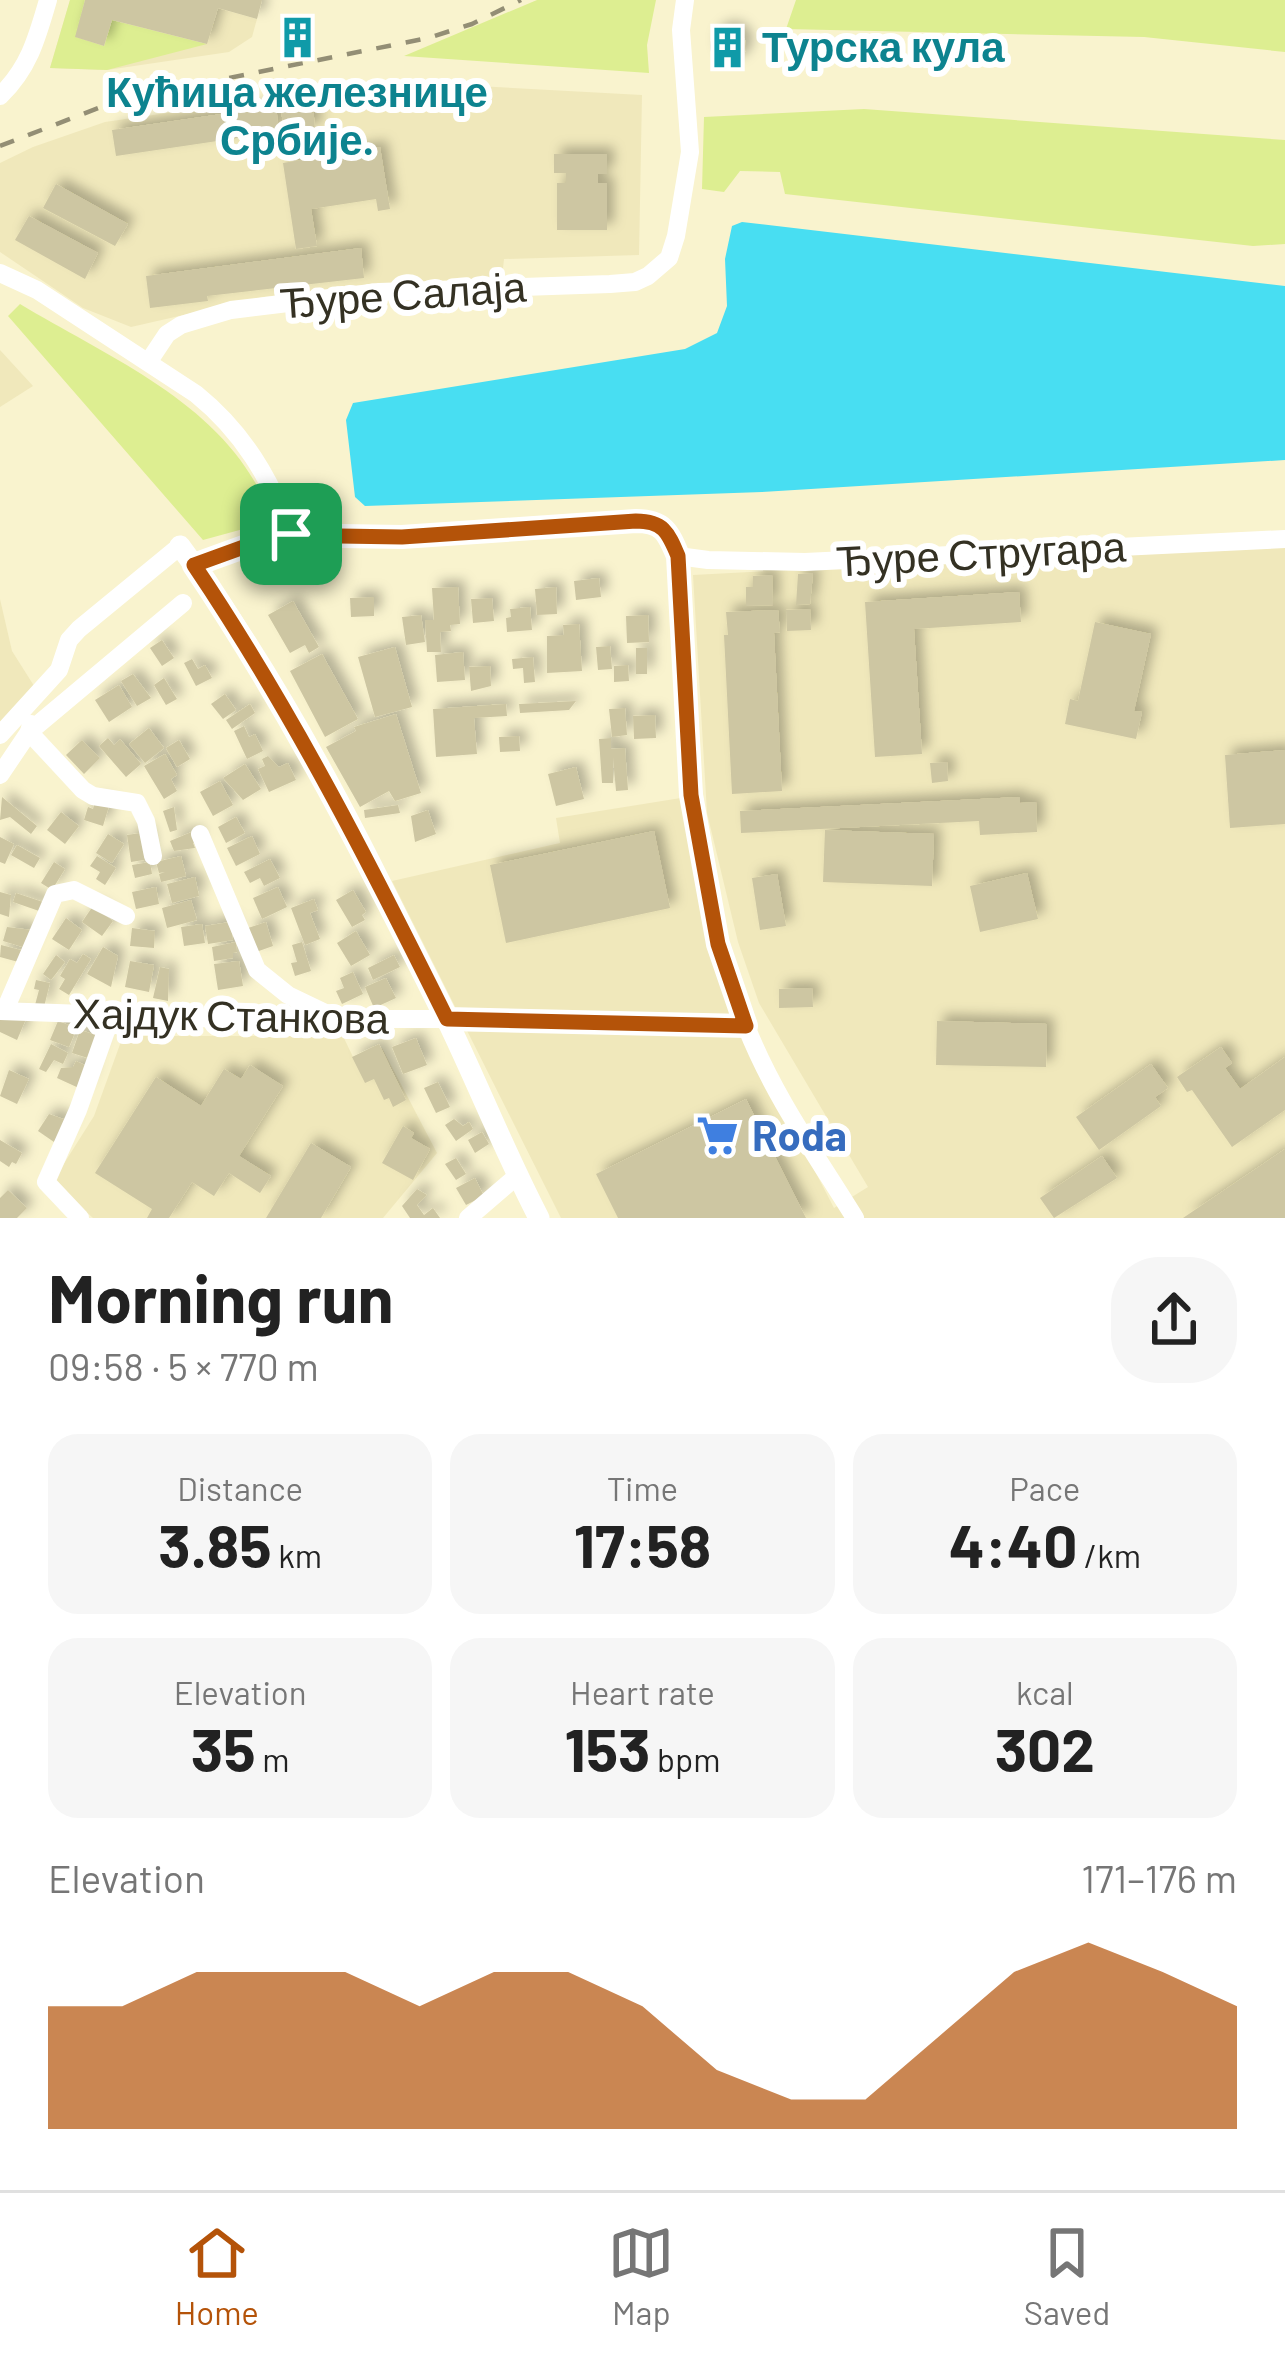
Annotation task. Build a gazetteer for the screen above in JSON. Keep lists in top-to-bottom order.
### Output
{
  "streets": {
    "street": ["Ђуре Салаја", "Ђуре Стругара", "Хајдук Станкова"]
  },
  "places": {
    "building": ["Кућица железнице Србије.", "Турска кула"],
    "supermarket": ["Roda"]
  },
  "page": {
    "heading": ["Morning run", "09:58 · 5 × 770 m"],
    "stats": [
      ["Distance", "3.85 km"],
      ["Time", "17:58"],
      ["Pace", "4:40 /km"],
      ["Elevation", "35 m"],
      ["Heart rate", "153 bpm"],
      ["kcal", "302"]
    ],
    "chart": ["Elevation", "171–176 m"],
    "tabs": ["Home", "Map", "Saved"]
  }
}
